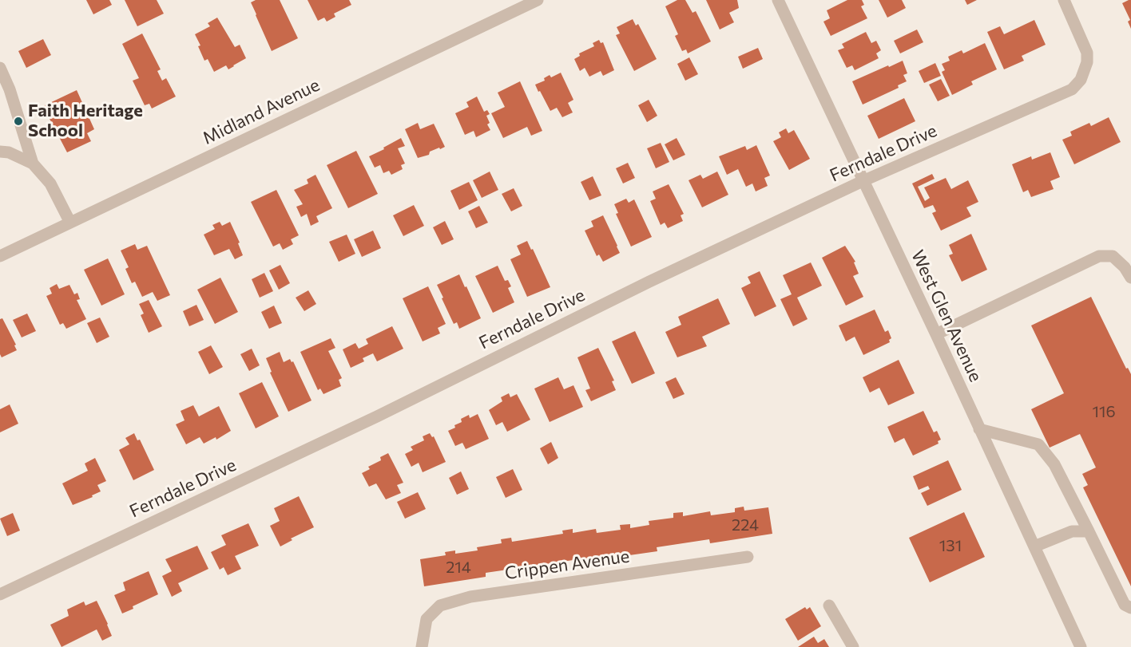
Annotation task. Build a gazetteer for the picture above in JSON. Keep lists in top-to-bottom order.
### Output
{
  "streets": {
    "street": [
      "Midland Avenue",
      "Ferndale Drive",
      "West Glen Avenue",
      "Crippen Avenue"
    ]
  },
  "crossings": [
    ["Ferndale Drive", "West Glen Avenue"]
  ],
  "places": ["Faith Heritage School"],
  "house_numbers": [
    "116",
    "224",
    "131",
    "214"
  ]
}
